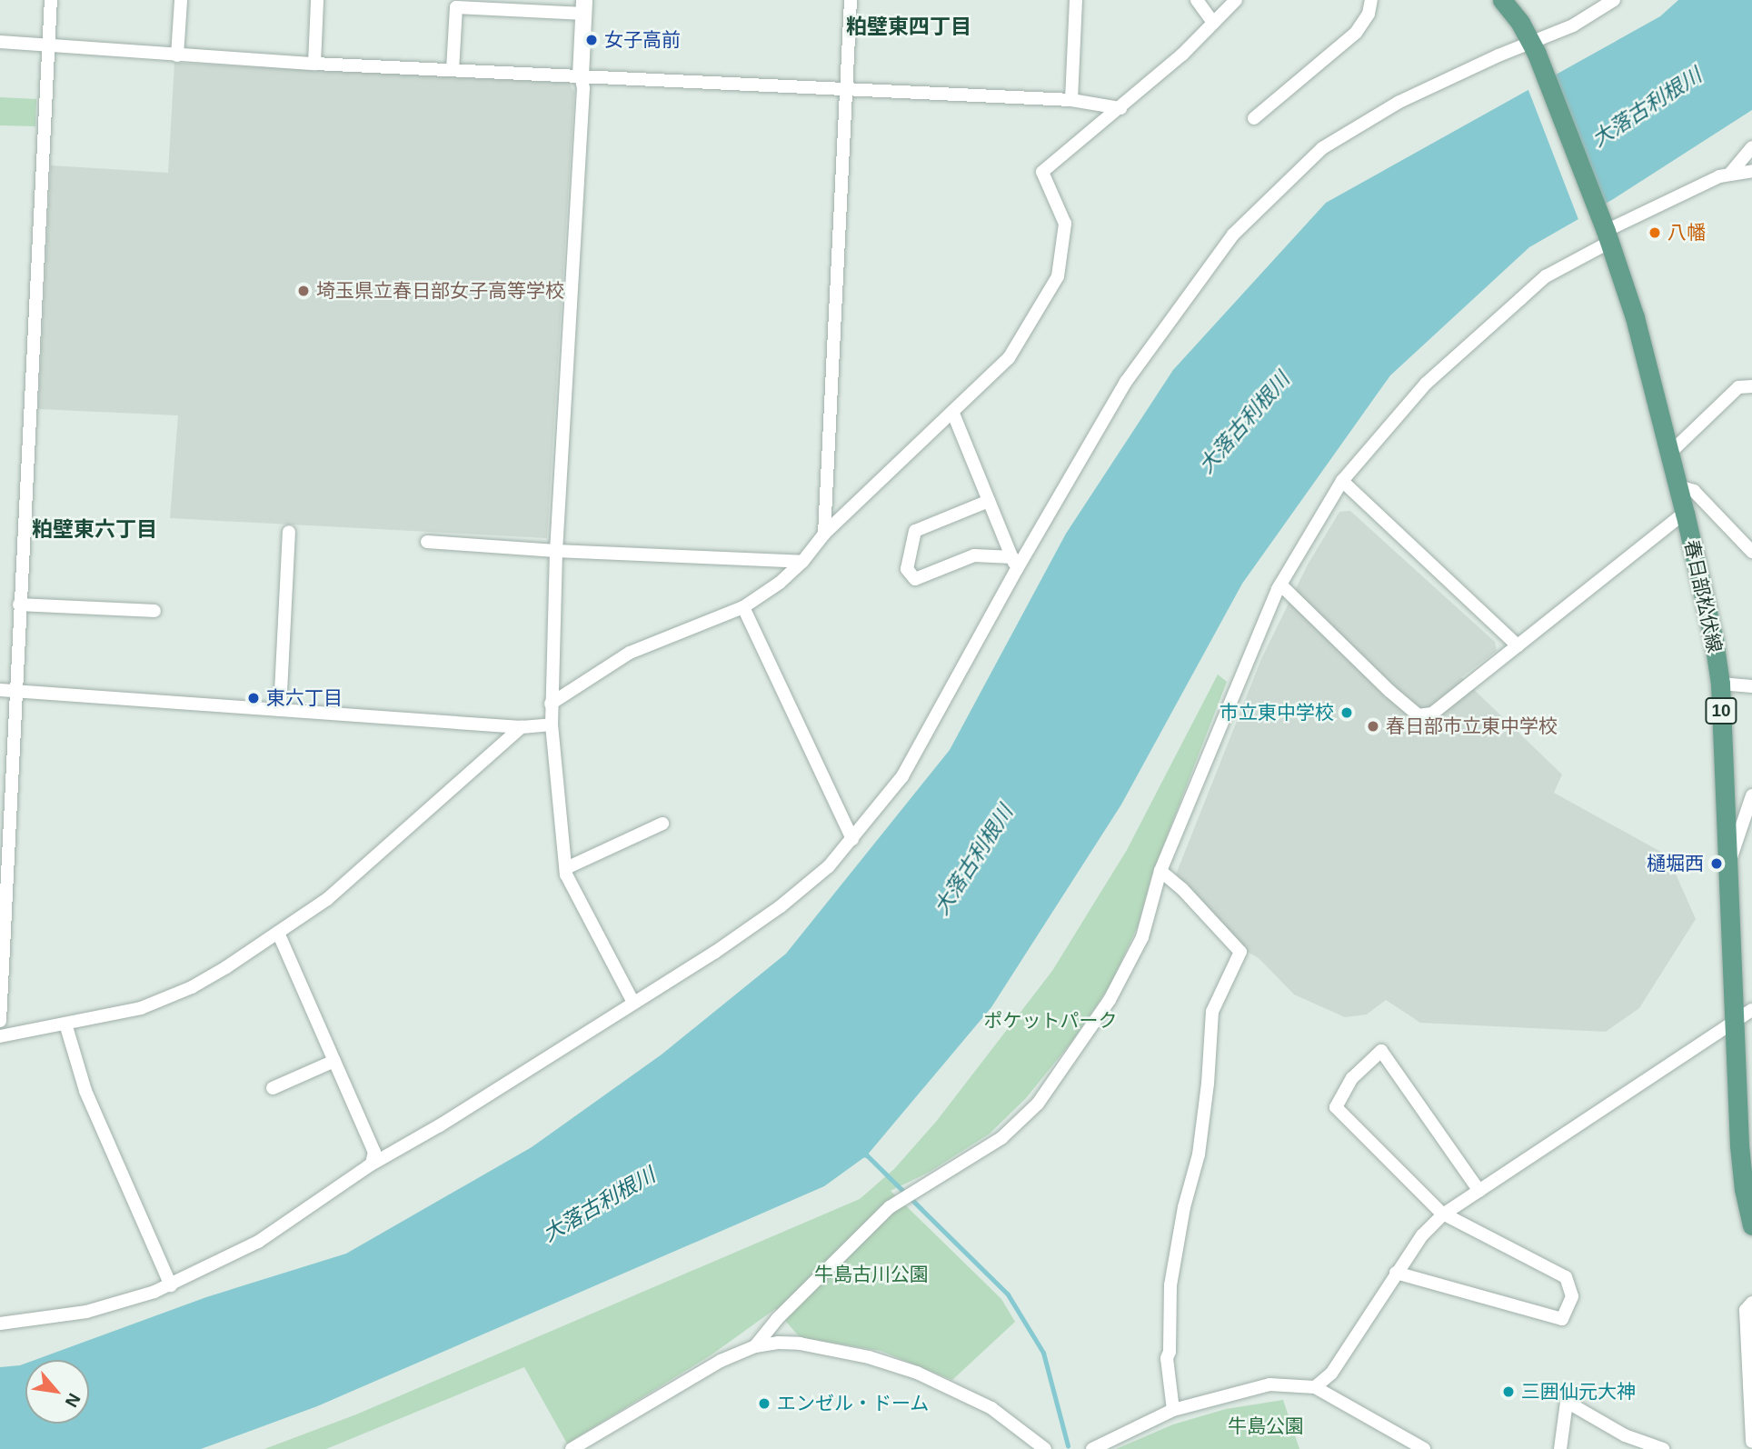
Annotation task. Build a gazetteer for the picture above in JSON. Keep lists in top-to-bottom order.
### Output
{
  "streets": {
    "main road": ["春日部松伏線", "10"]
  },
  "districts": ["粕壁東四丁目", "粕壁東六丁目"],
  "water": ["大落古利根川"],
  "parks": ["ポケットパーク", "牛島古川公園", "牛島公園"],
  "places": [
    "女子高前",
    "八幡",
    "埼玉県立春日部女子高等学校",
    "東六丁目",
    "市立東中学校",
    "春日部市立東中学校",
    "樋堀西",
    "三囲仙元大神",
    "エンゼル・ドーム"
  ],
  "north": "bottom right"
}
